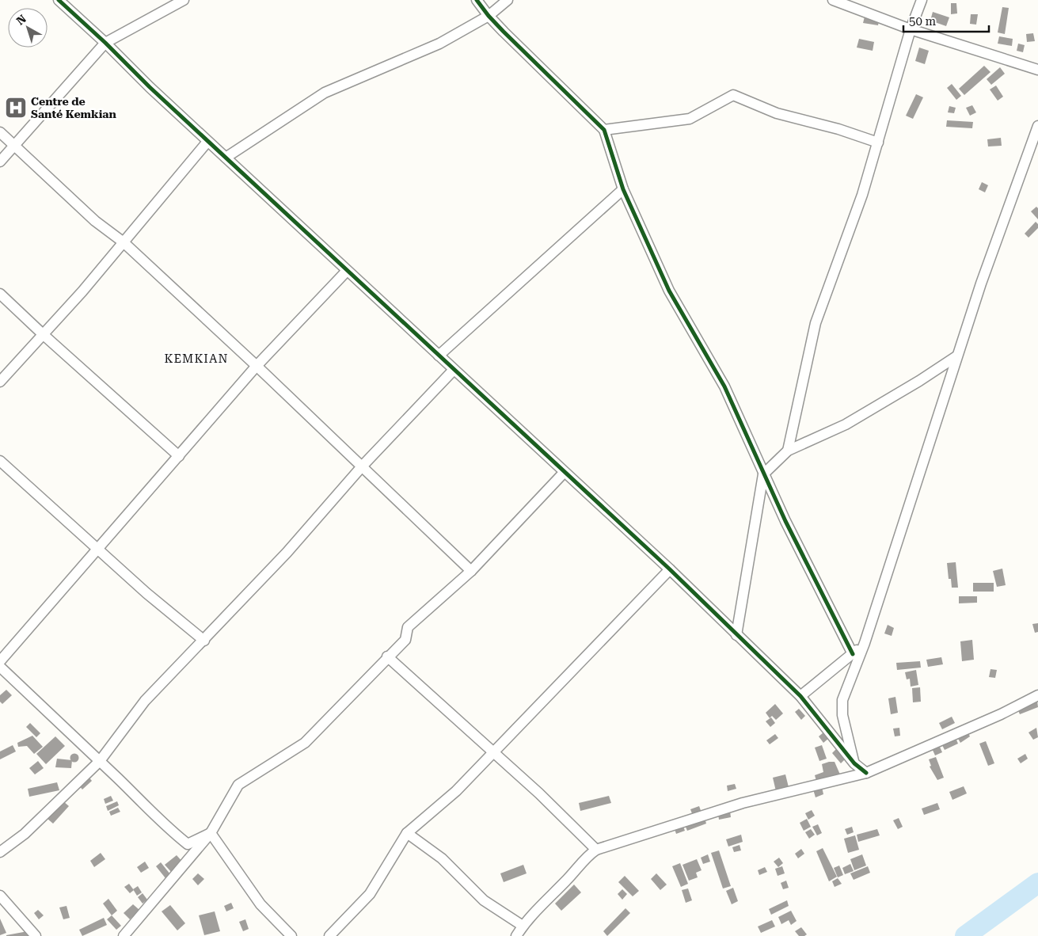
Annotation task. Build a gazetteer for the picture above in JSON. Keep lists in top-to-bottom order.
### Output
{
  "districts": ["KEMKIAN"],
  "places": {
    "hospital": ["Centre de Santé Kemkian"]
  },
  "scale_bar": "50 m",
  "north": "top left"
}
